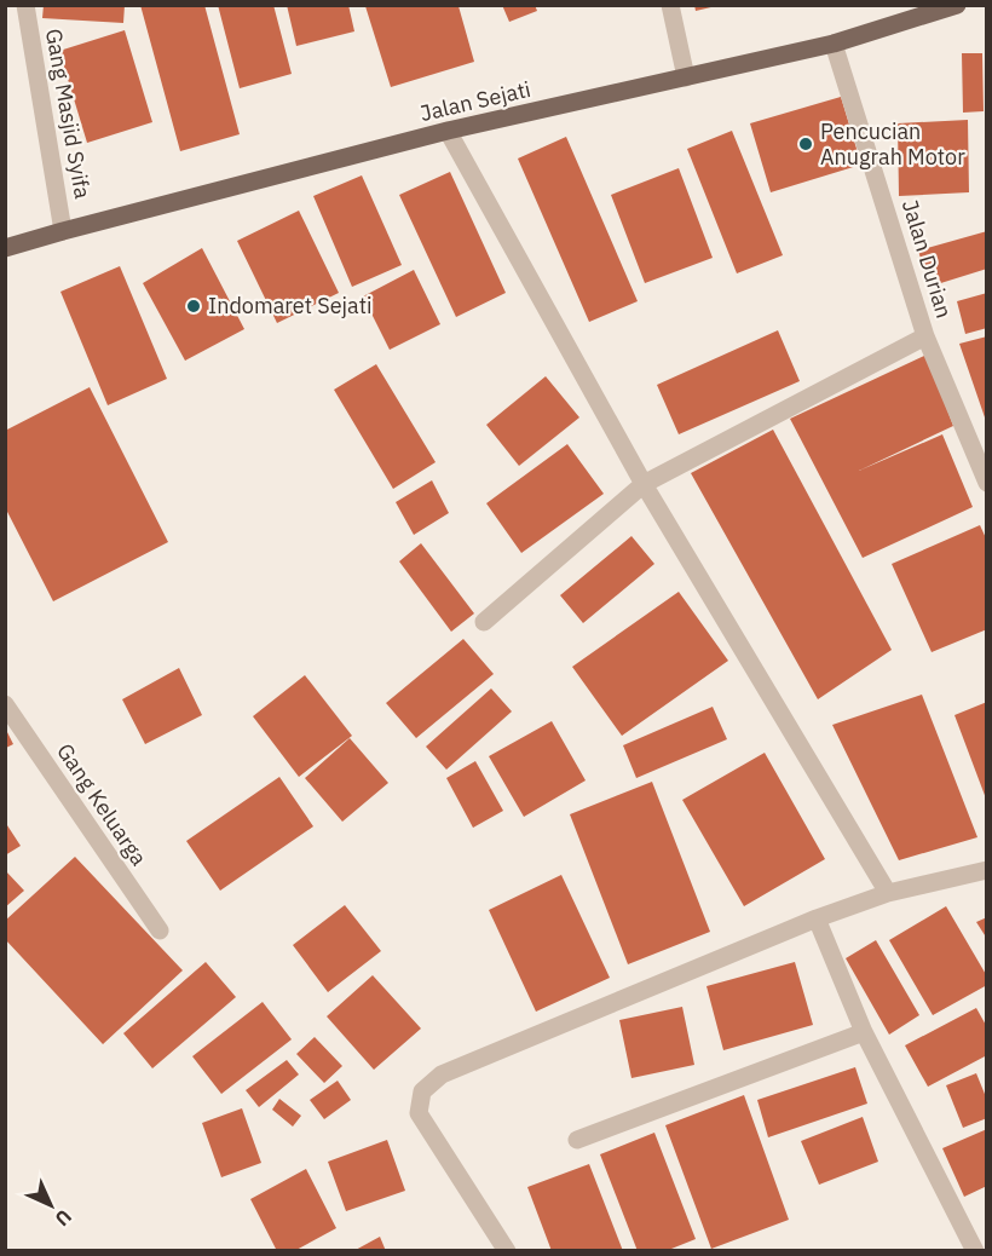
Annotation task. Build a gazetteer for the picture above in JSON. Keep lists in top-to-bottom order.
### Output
{
  "streets": {
    "main road": ["Jalan Sejati"],
    "street": ["Gang Masjid Syifa", "Jalan Durian", "Gang Keluarga"]
  },
  "crossings": [
    ["Jalan Sejati", "Gang Masjid Syifa"],
    ["Jalan Sejati", "Jalan Durian"]
  ],
  "places": ["Pencucian Anugrah Motor", "Indomaret Sejati"],
  "north": "bottom right"
}
